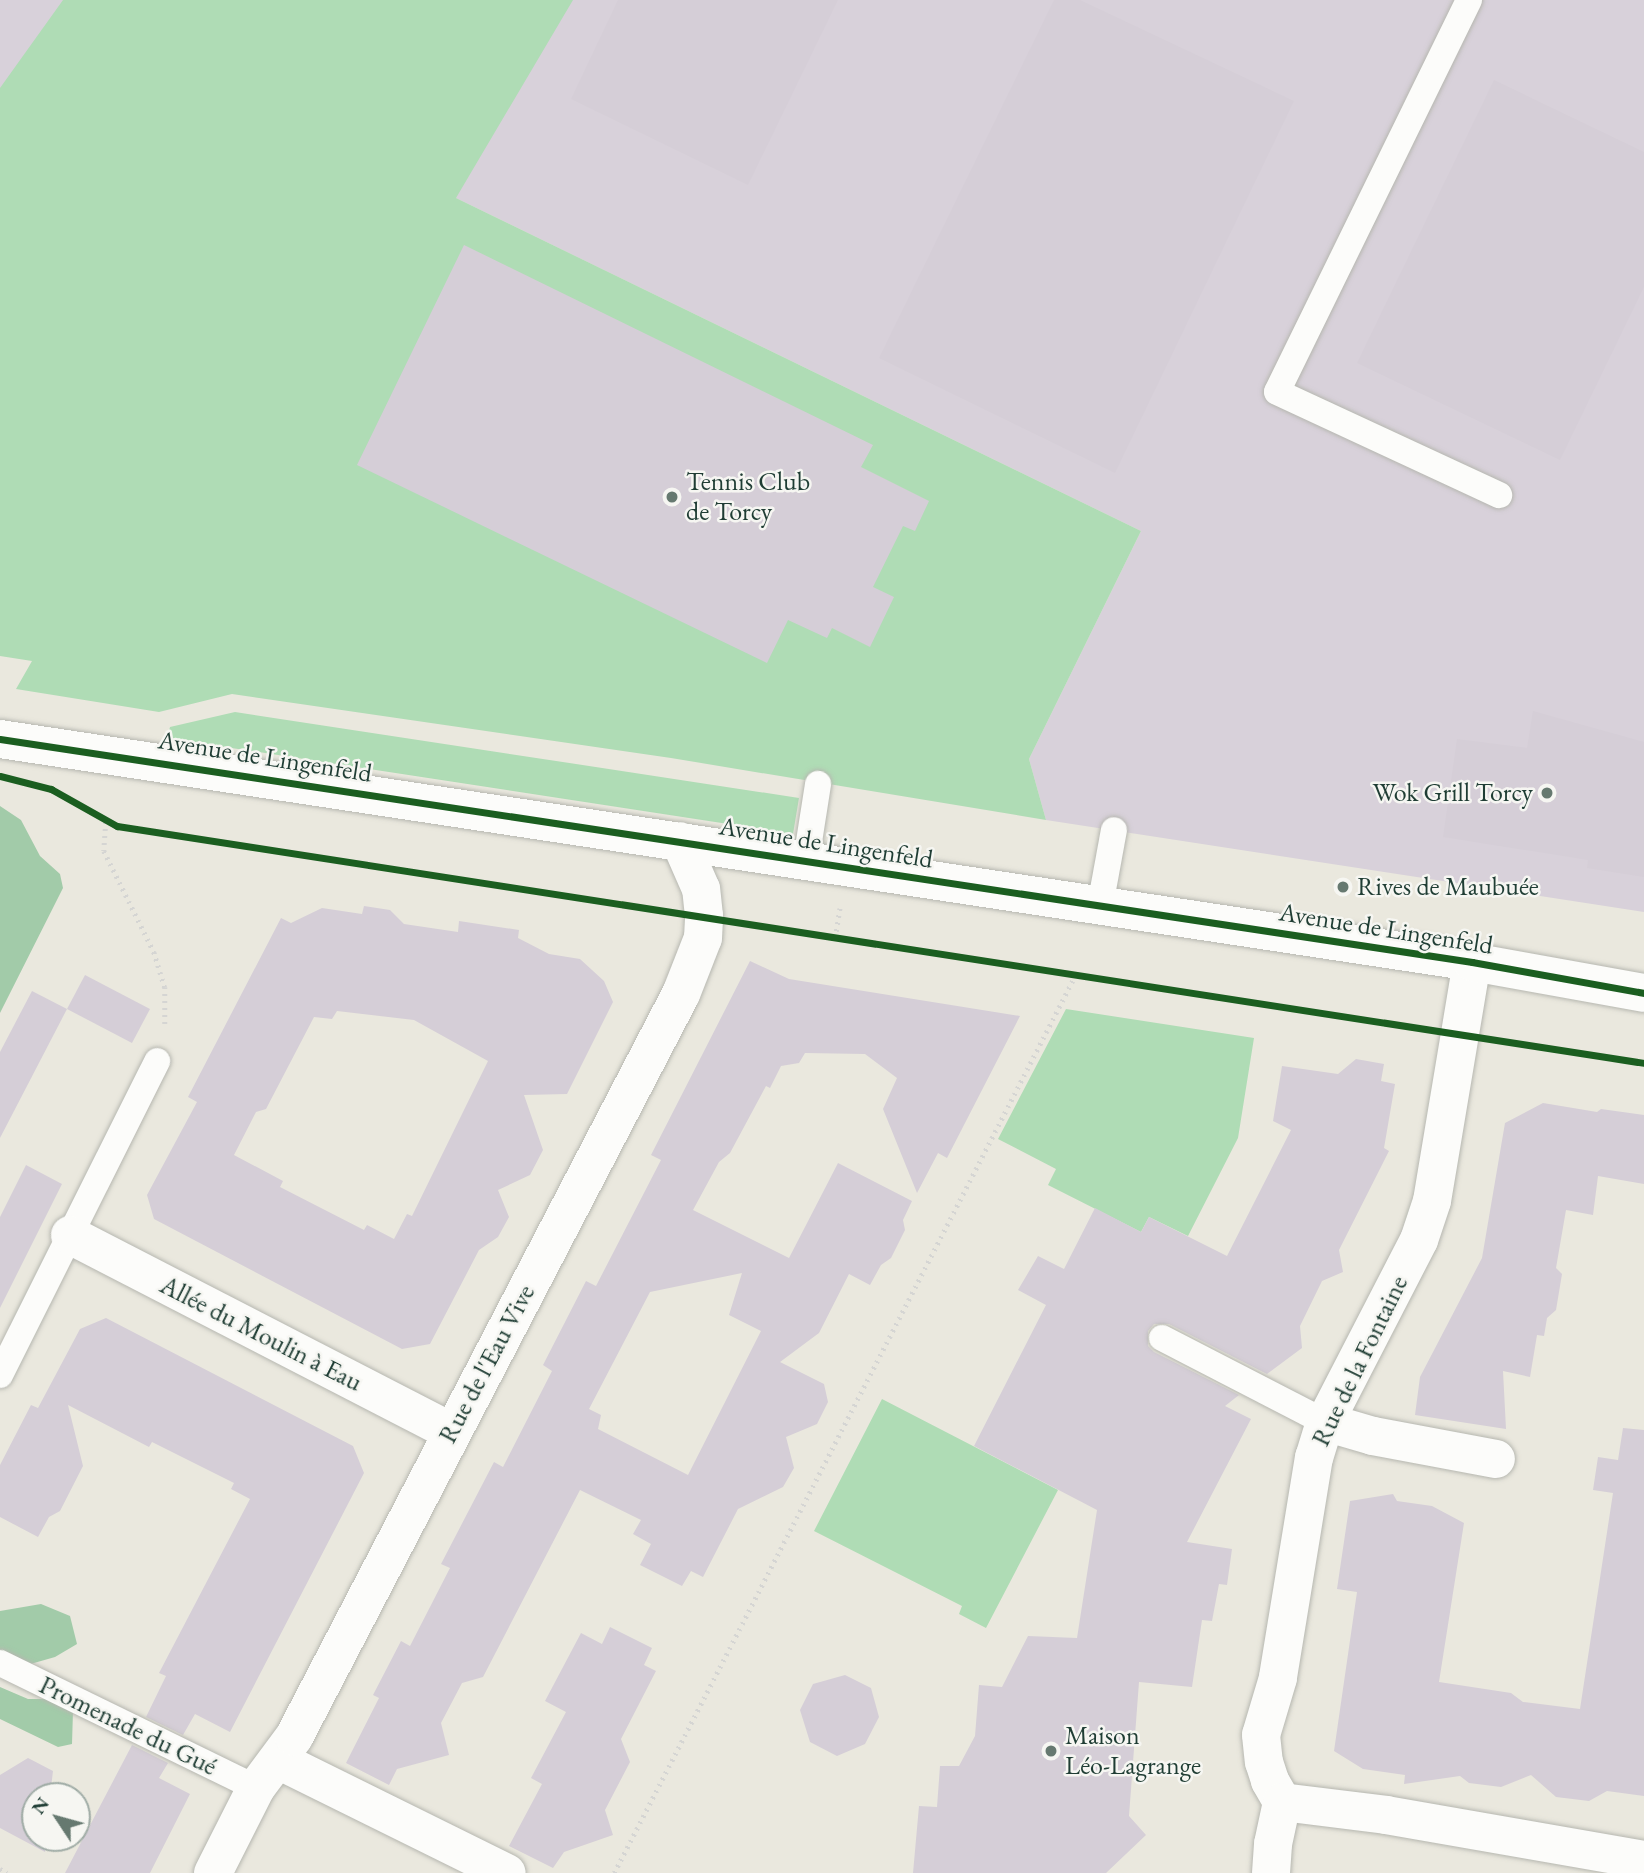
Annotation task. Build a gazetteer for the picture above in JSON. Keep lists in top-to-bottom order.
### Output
{
  "streets": {
    "street": [
      "Avenue de Lingenfeld",
      "Allée du Moulin à Eau",
      "Rue de la Fontaine",
      "Rue de l'Eau Vive"
    ],
    "lane": ["Promenade du Gué"]
  },
  "crossings": [
    ["Avenue de Lingenfeld", "Rue de la Fontaine"],
    ["Avenue de Lingenfeld", "Rue de l'Eau Vive"],
    ["Allée du Moulin à Eau", "Rue de l'Eau Vive"],
    ["Rue de l'Eau Vive", "Promenade du Gué"]
  ],
  "places": [
    "Tennis Club de Torcy",
    "Wok Grill Torcy",
    "Rives de Maubuée",
    "Maison Léo-Lagrange"
  ],
  "north": "top left"
}
